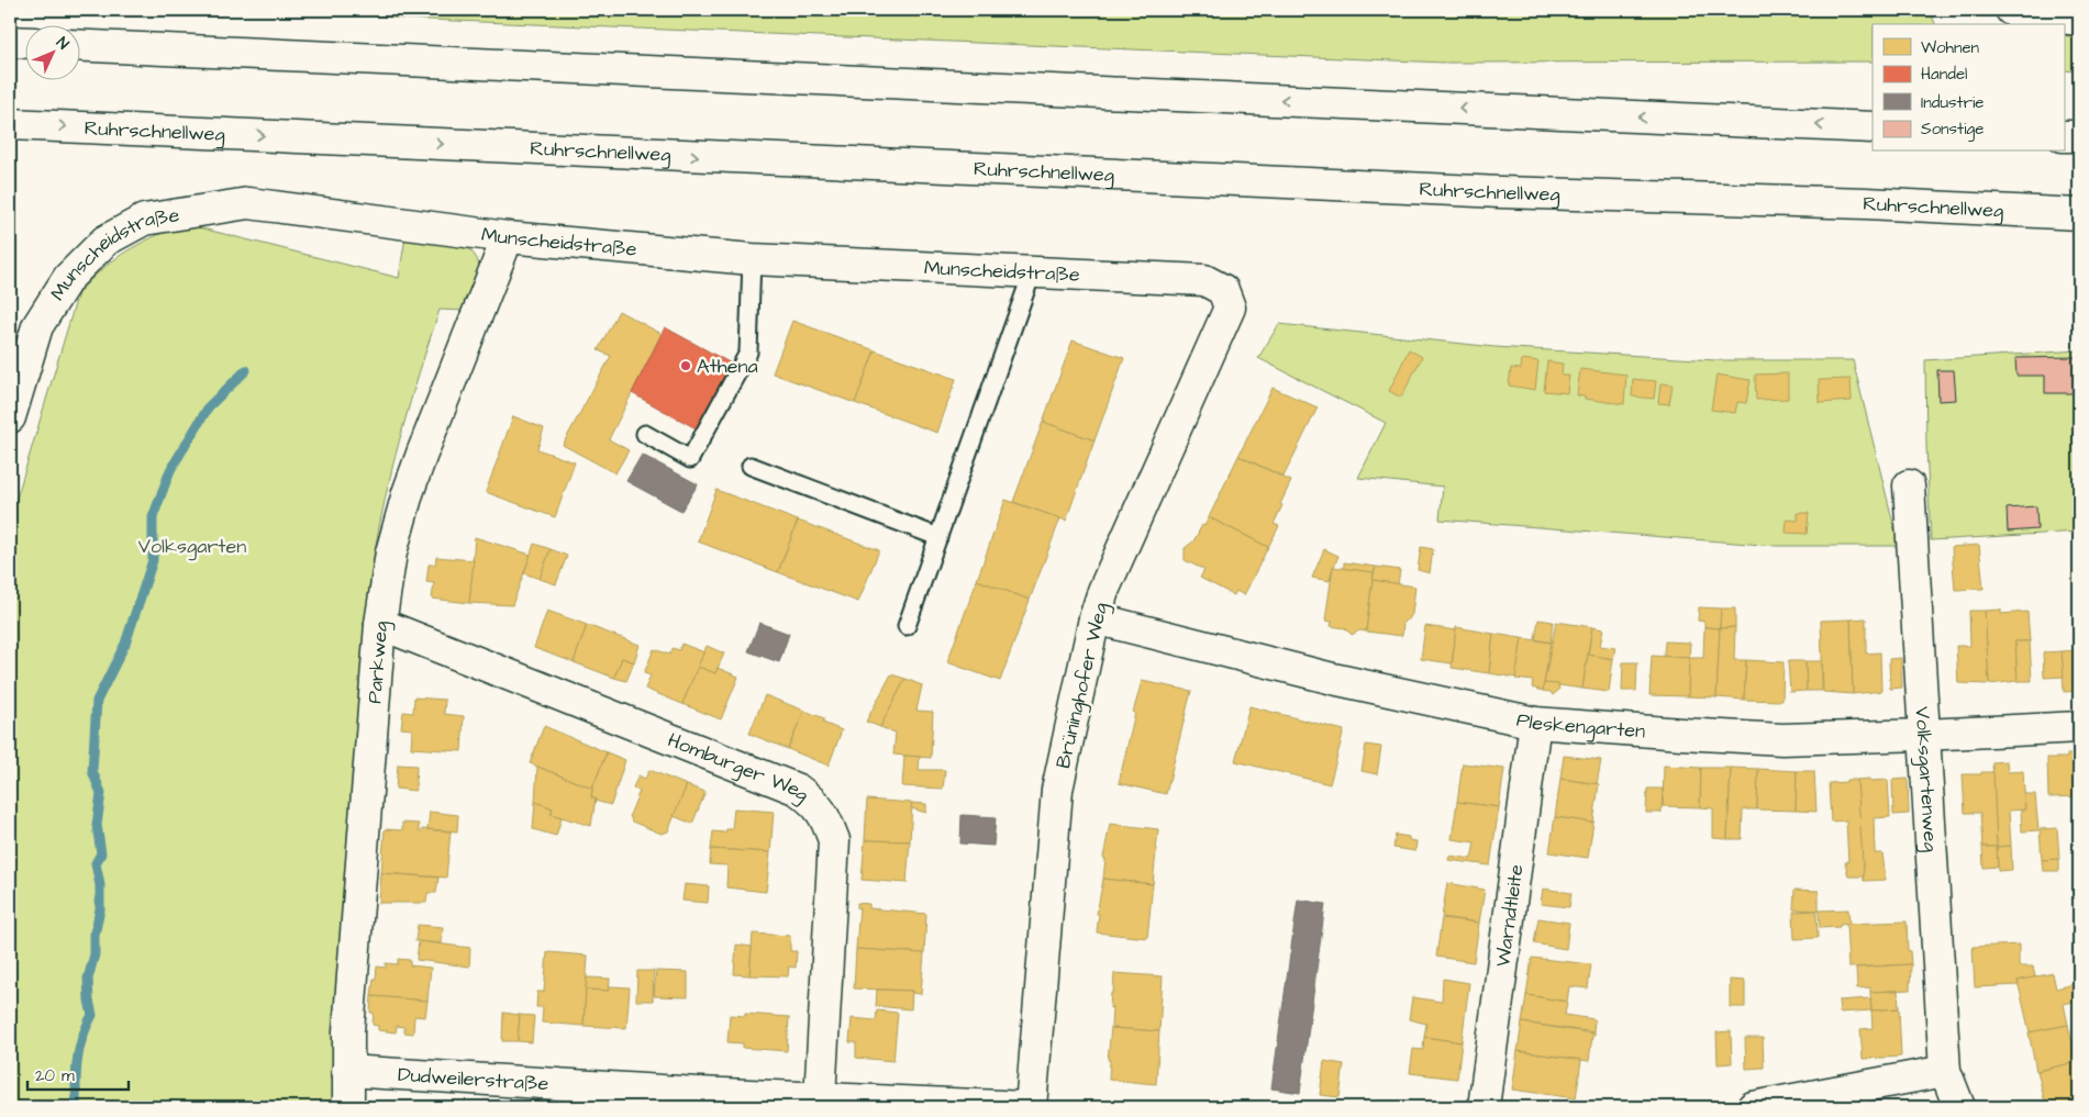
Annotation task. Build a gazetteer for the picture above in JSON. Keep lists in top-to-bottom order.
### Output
{
  "streets": {
    "main road": [
      "Ruhrschnellweg",
      "Munscheidstraße",
      "Parkweg",
      "Brüninghofer Weg",
      "Pleskengarten",
      "Homburger Weg",
      "Volksgartenweg",
      "Warndtleite",
      "Dudweilerstraße"
    ]
  },
  "crossings": [
    ["Munscheidstraße", "Parkweg"],
    ["Munscheidstraße", "Brüninghofer Weg"],
    ["Parkweg", "Homburger Weg"],
    ["Parkweg", "Dudweilerstraße"],
    ["Brüninghofer Weg", "Pleskengarten"],
    ["Brüninghofer Weg", "Dudweilerstraße"],
    ["Pleskengarten", "Volksgartenweg"],
    ["Pleskengarten", "Warndtleite"],
    ["Homburger Weg", "Dudweilerstraße"]
  ],
  "parks": ["Volksgarten"],
  "places": ["Athena"],
  "legend": [
    "Wohnen",
    "Handel",
    "Industrie",
    "Sonstige"
  ],
  "scale_bar": "20 m",
  "north": "top right"
}
